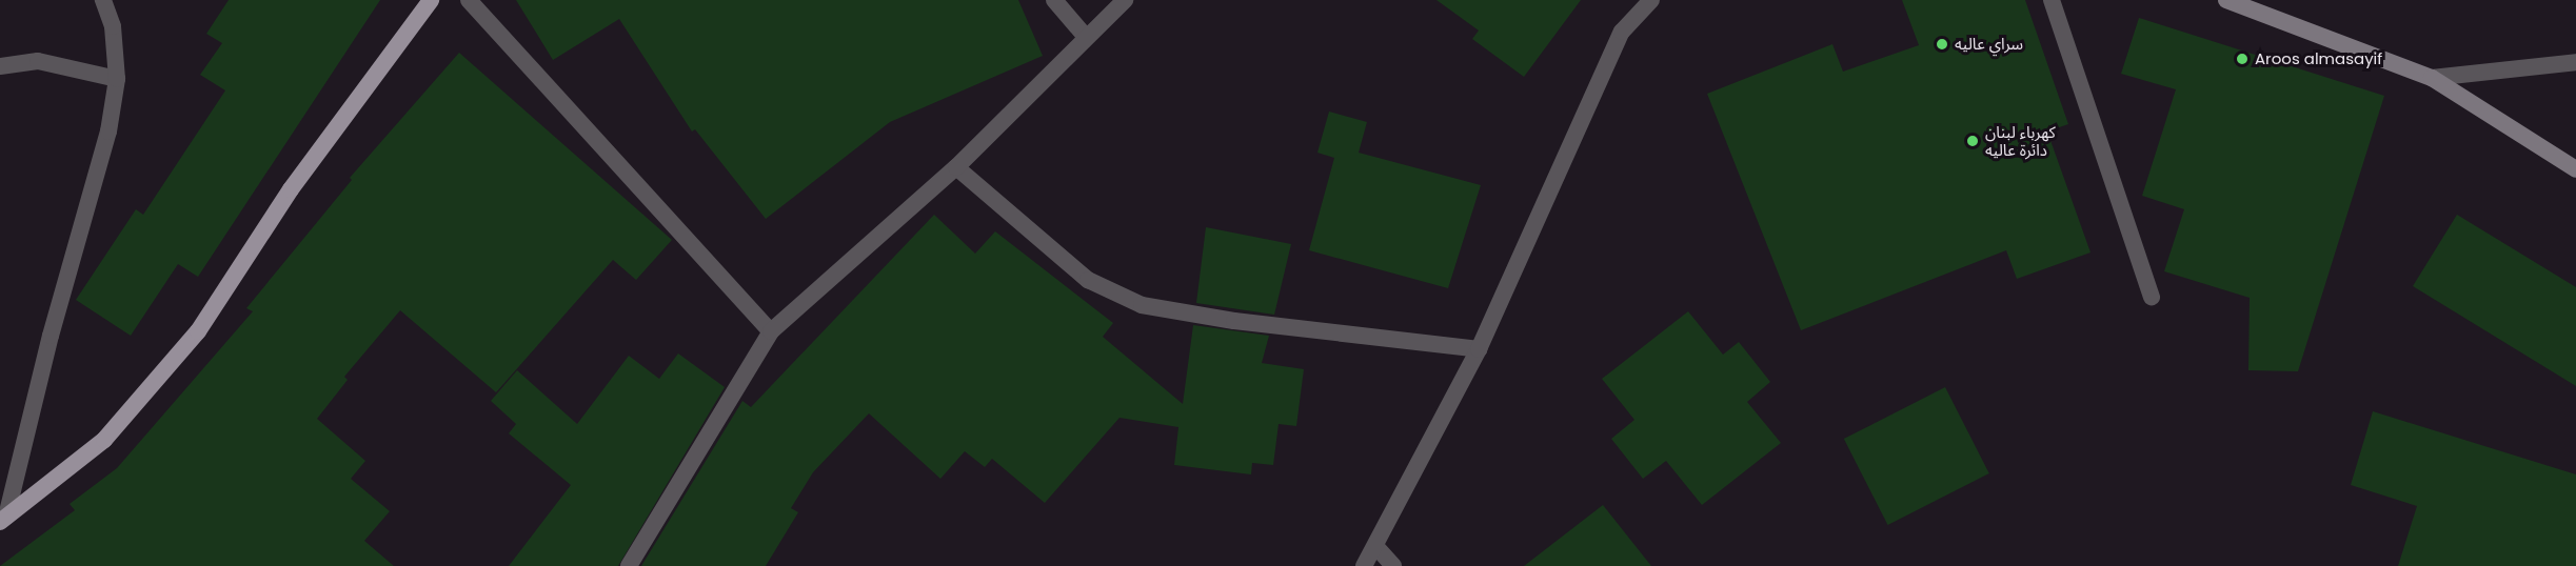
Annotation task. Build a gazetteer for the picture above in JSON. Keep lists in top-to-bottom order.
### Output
{
  "places": ["سراي عاليه", "Aroos almasayif", "كهرباء لبنان دائرة عاليه"]
}
